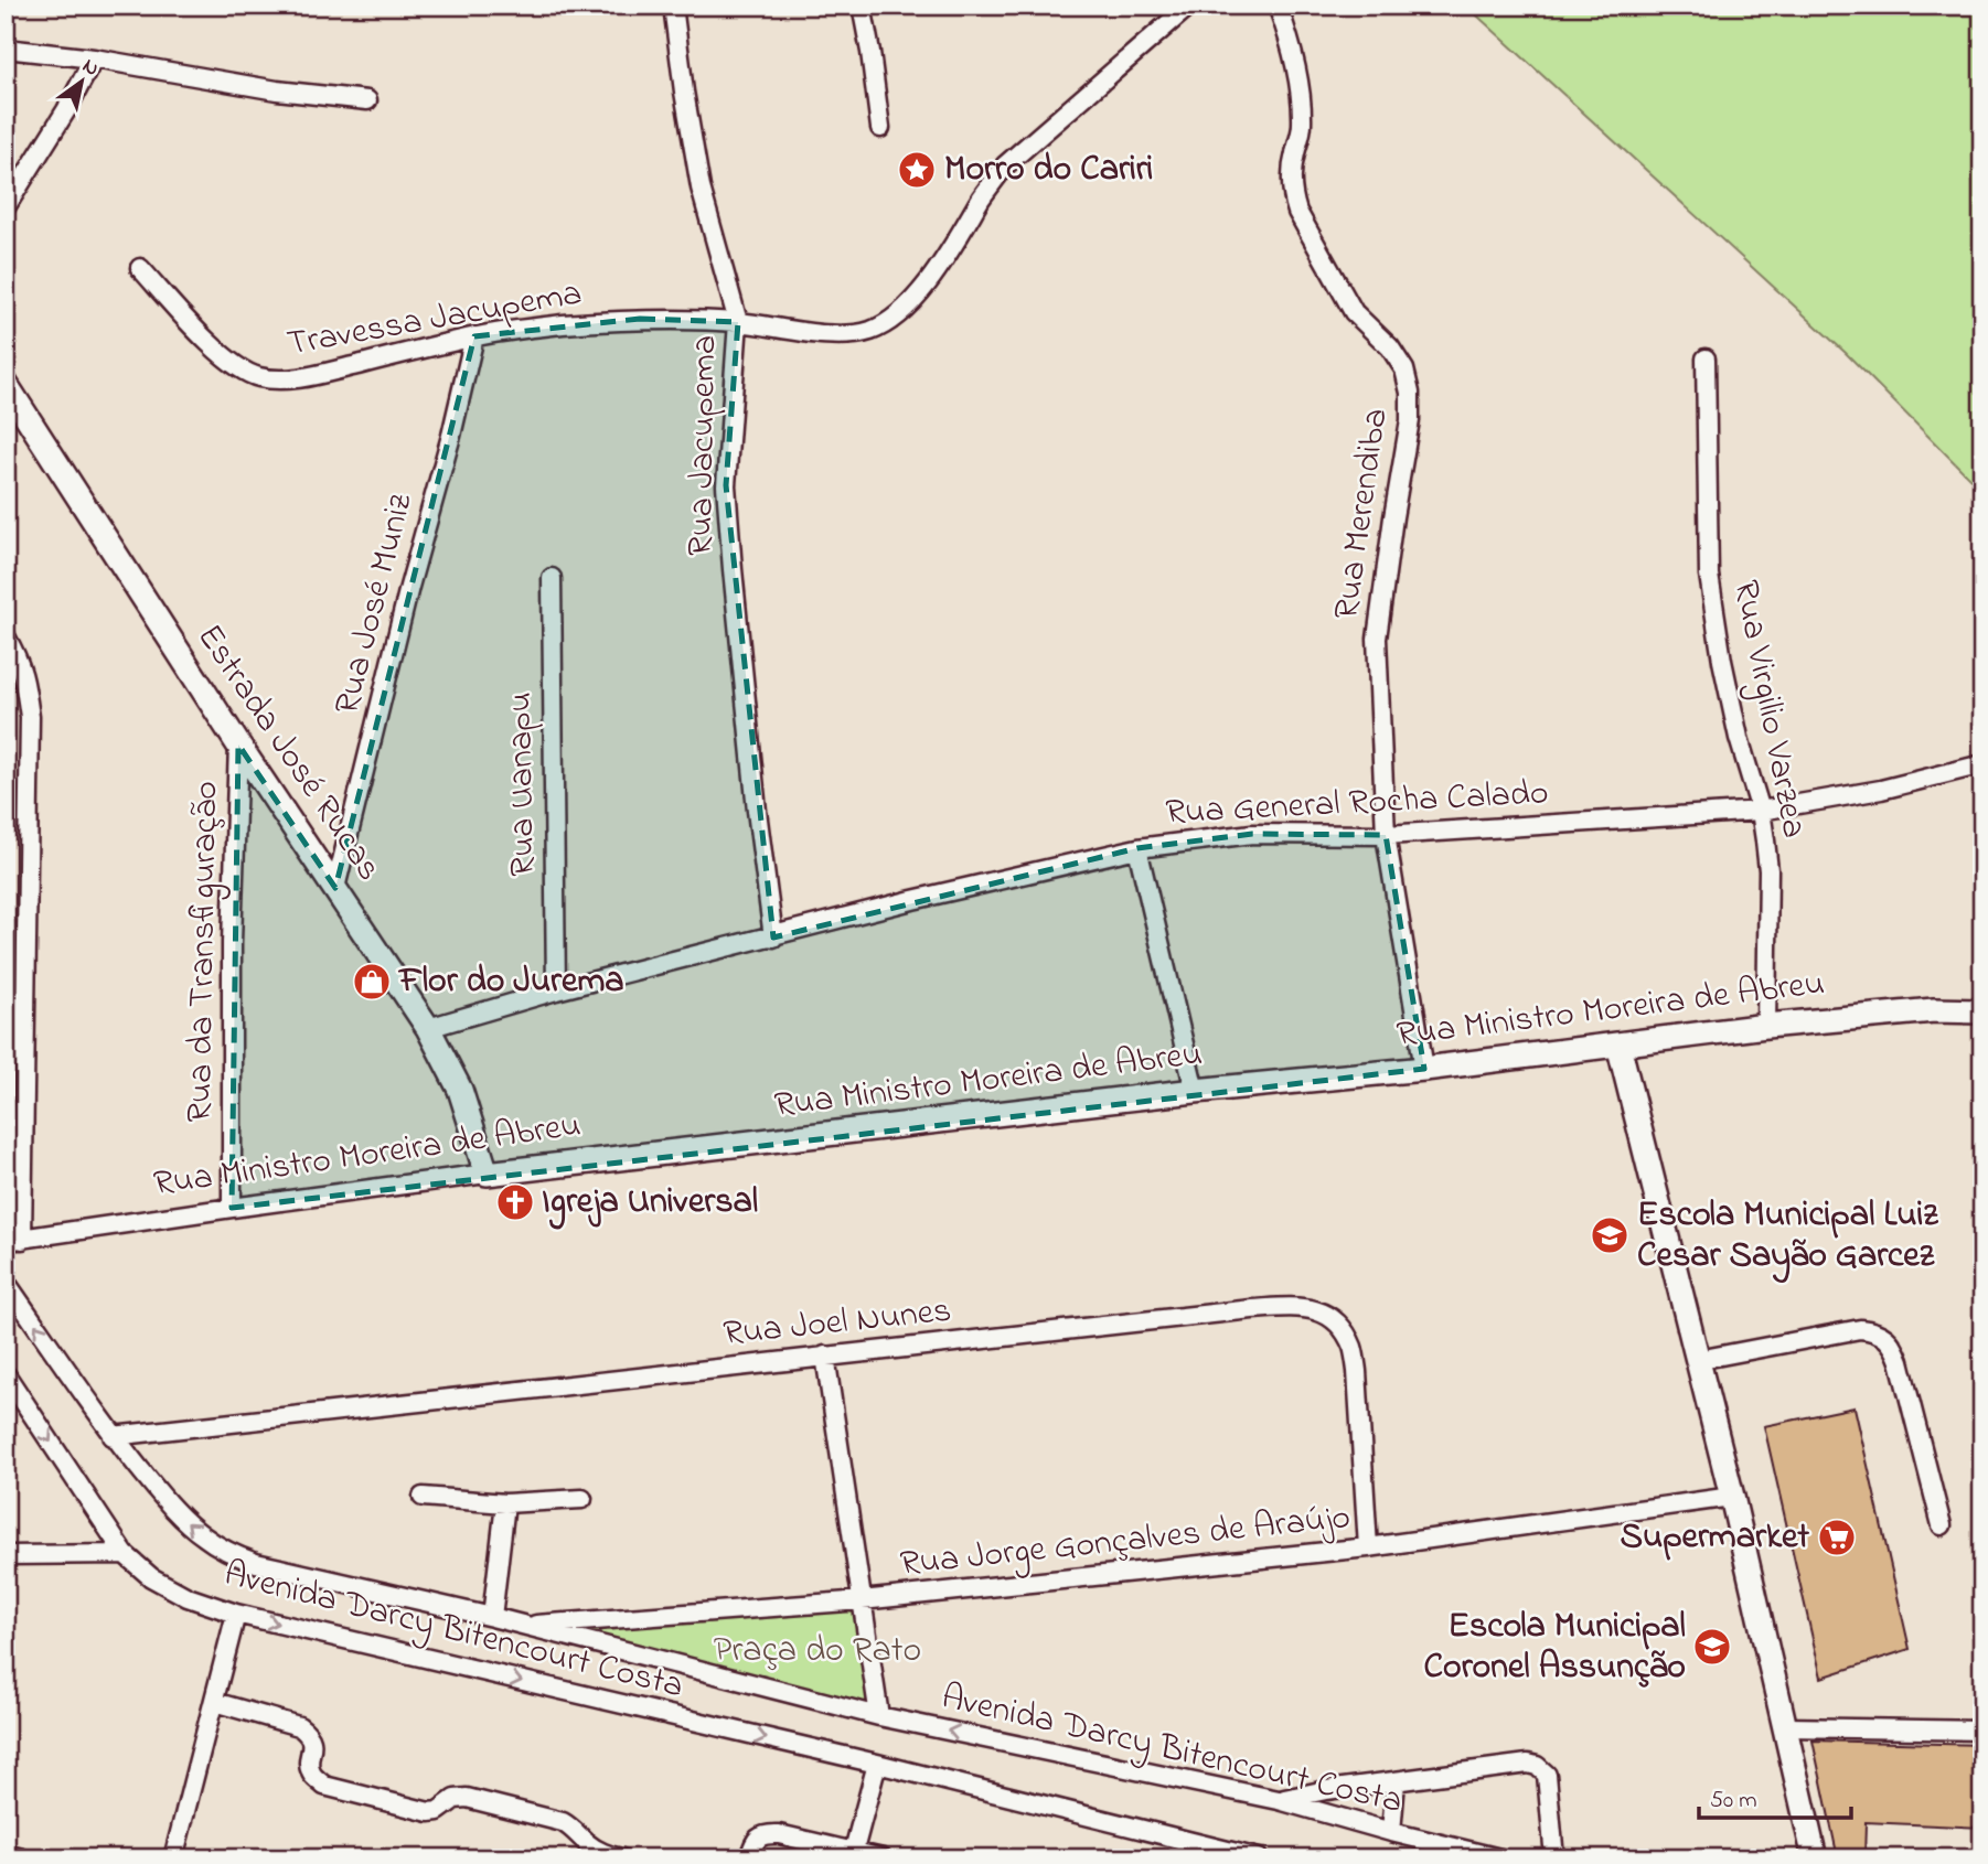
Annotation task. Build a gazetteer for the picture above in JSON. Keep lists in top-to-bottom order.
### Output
{
  "streets": {
    "street": [
      "Travessa Jacupema",
      "Rua Jacupema",
      "Rua Merendiba",
      "Rua José Muniz",
      "Rua Virgilio Varzea",
      "Estrada José Rucas",
      "Rua Uanapu",
      "Rua General Rocha Calado",
      "Rua da Transfiguração",
      "Rua Ministro Moreira de Abreu",
      "Rua Joel Nunes",
      "Rua Jorge Gonçalves de Araújo",
      "Avenida Darcy Bitencourt Costa"
    ]
  },
  "crossings": [
    ["Travessa Jacupema", "Rua Jacupema"],
    ["Travessa Jacupema", "Rua José Muniz"],
    ["Rua Jacupema", "Rua General Rocha Calado"],
    ["Rua Merendiba", "Rua General Rocha Calado"],
    ["Rua Merendiba", "Rua Ministro Moreira de Abreu"],
    ["Rua José Muniz", "Estrada José Rucas"],
    ["Rua Virgilio Varzea", "Rua General Rocha Calado"],
    ["Rua Virgilio Varzea", "Rua Ministro Moreira de Abreu"],
    ["Estrada José Rucas", "Rua General Rocha Calado"],
    ["Estrada José Rucas", "Rua da Transfiguração"],
    ["Estrada José Rucas", "Rua Ministro Moreira de Abreu"],
    ["Rua Uanapu", "Rua General Rocha Calado"],
    ["Rua da Transfiguração", "Rua Ministro Moreira de Abreu"],
    ["Rua Joel Nunes", "Rua Jorge Gonçalves de Araújo"],
    ["Rua Joel Nunes", "Avenida Darcy Bitencourt Costa"],
    ["Rua Jorge Gonçalves de Araújo", "Avenida Darcy Bitencourt Costa"]
  ],
  "parks": ["Praça do Rato"],
  "places": {
    "place": ["Morro do Cariri"],
    "shop": ["Flor do Jurema"],
    "church": ["Igreja Universal"],
    "school or university": ["Escola Municipal Luiz Cesar Sayão Garcez", "Escola Municipal Coronel Assunção"],
    "supermarket": ["Supermarket"]
  },
  "scale_bar": "50 m",
  "north": "top right"
}
